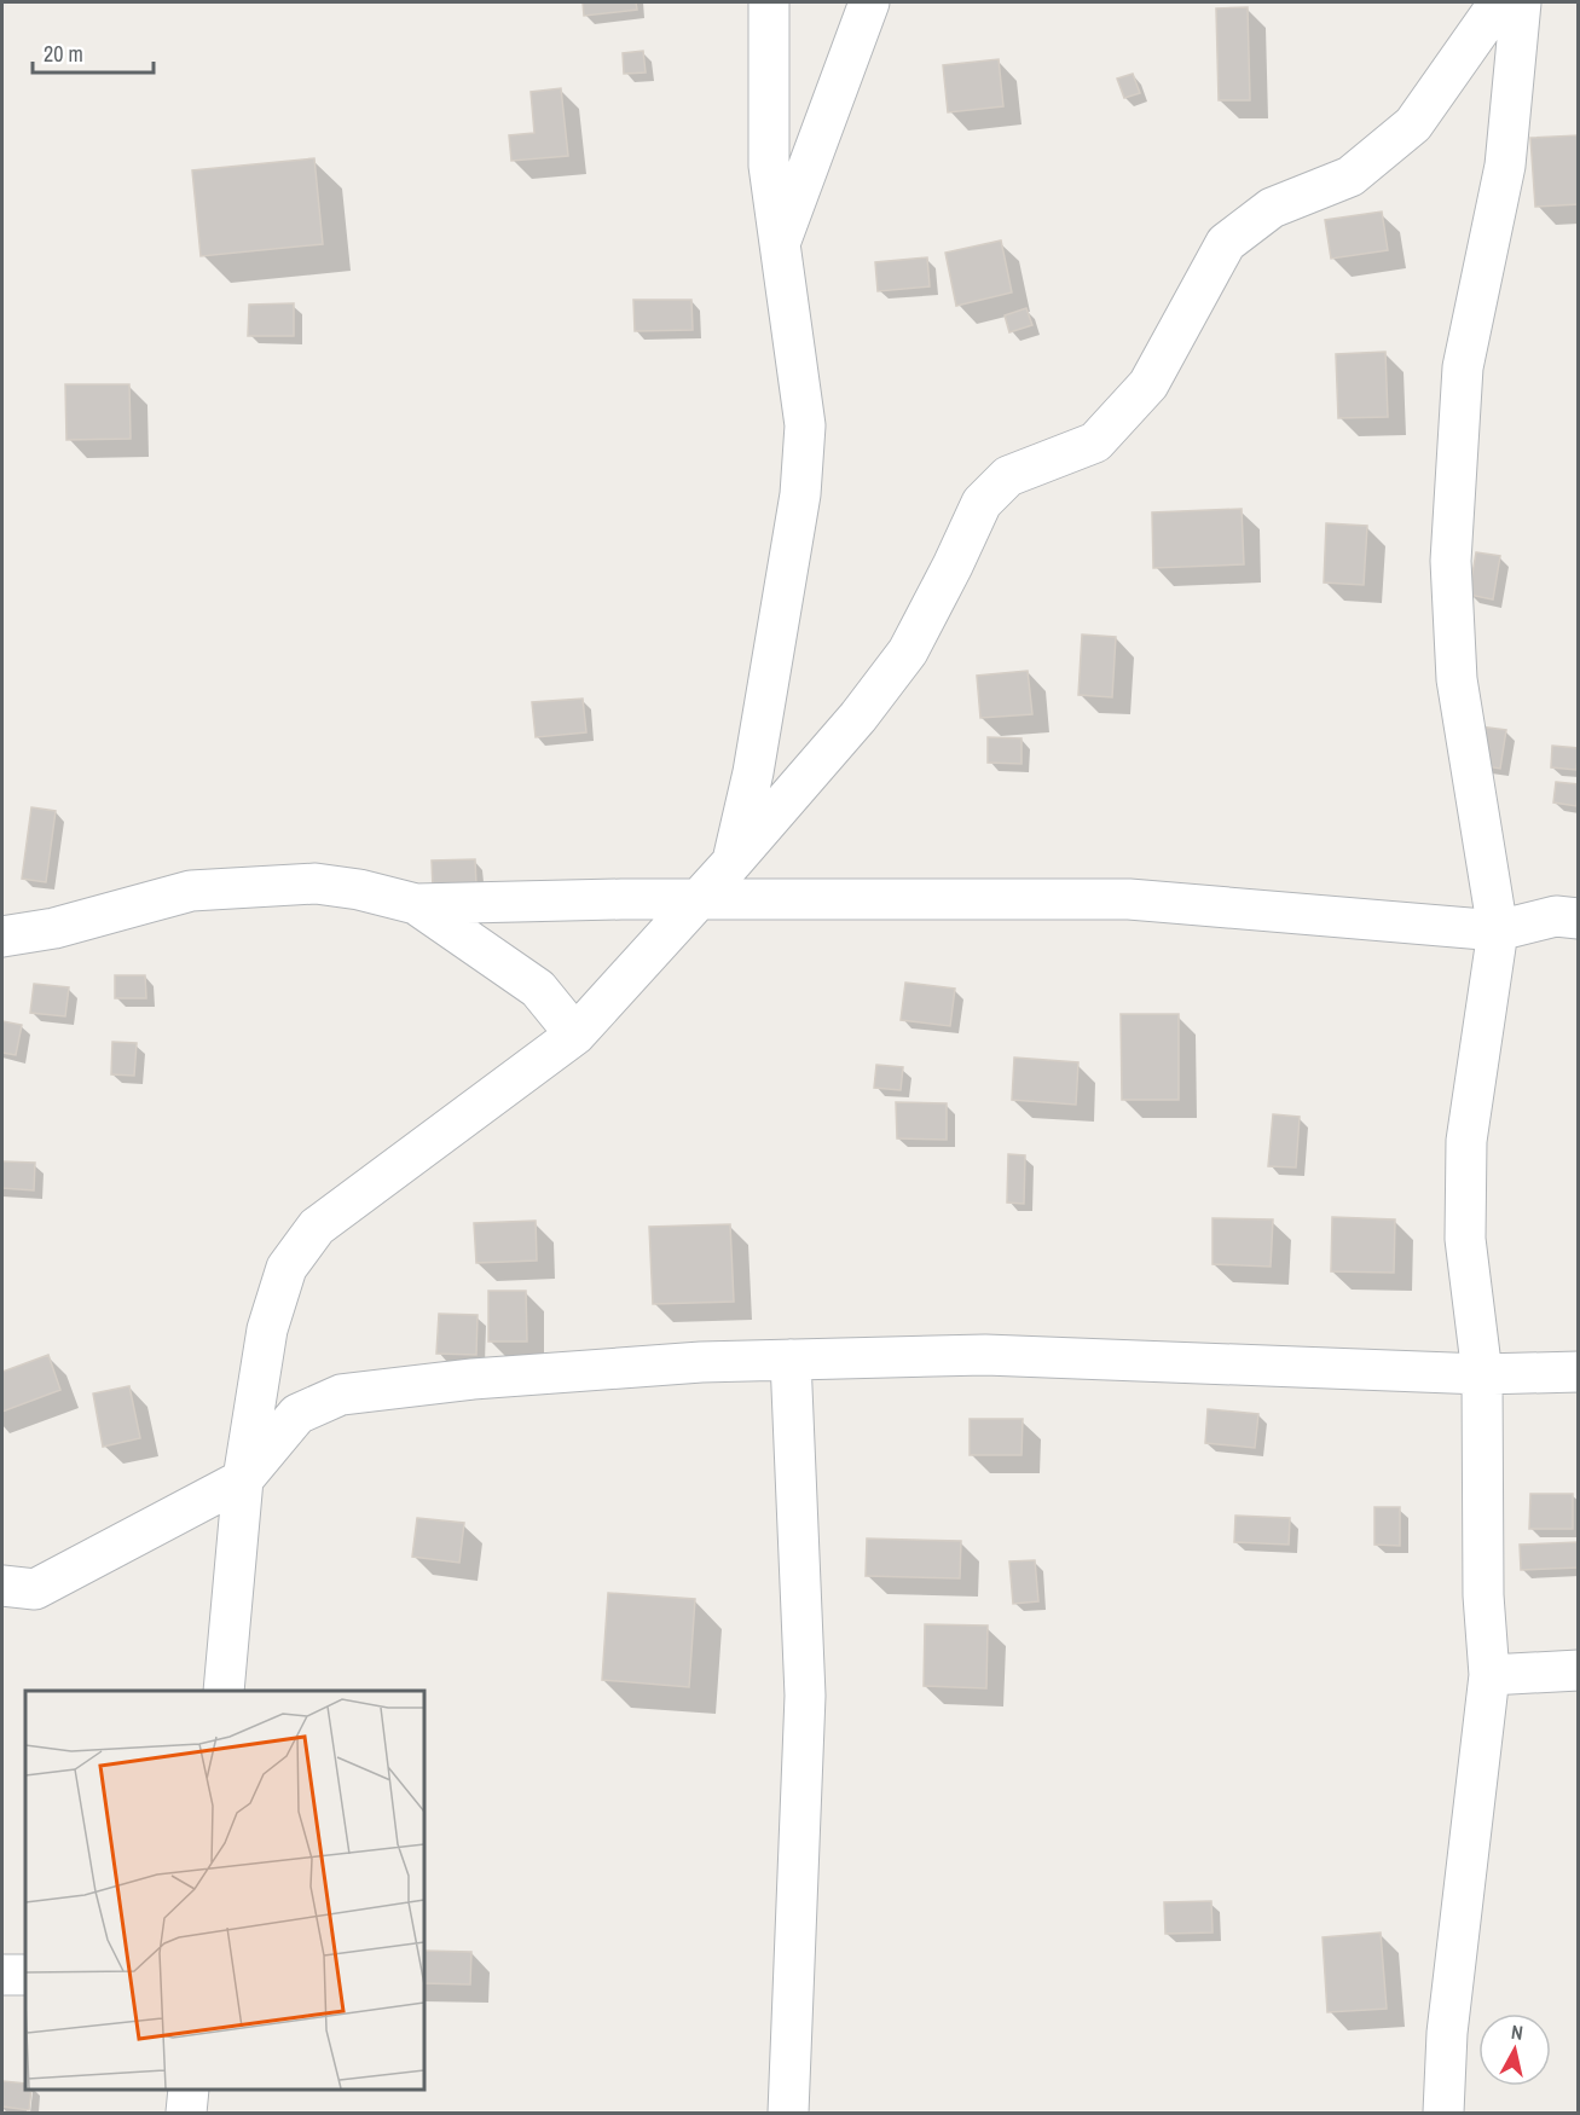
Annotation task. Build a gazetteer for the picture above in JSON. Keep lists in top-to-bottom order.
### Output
{
  "scale_bar": "20 m",
  "north": "top"
}
